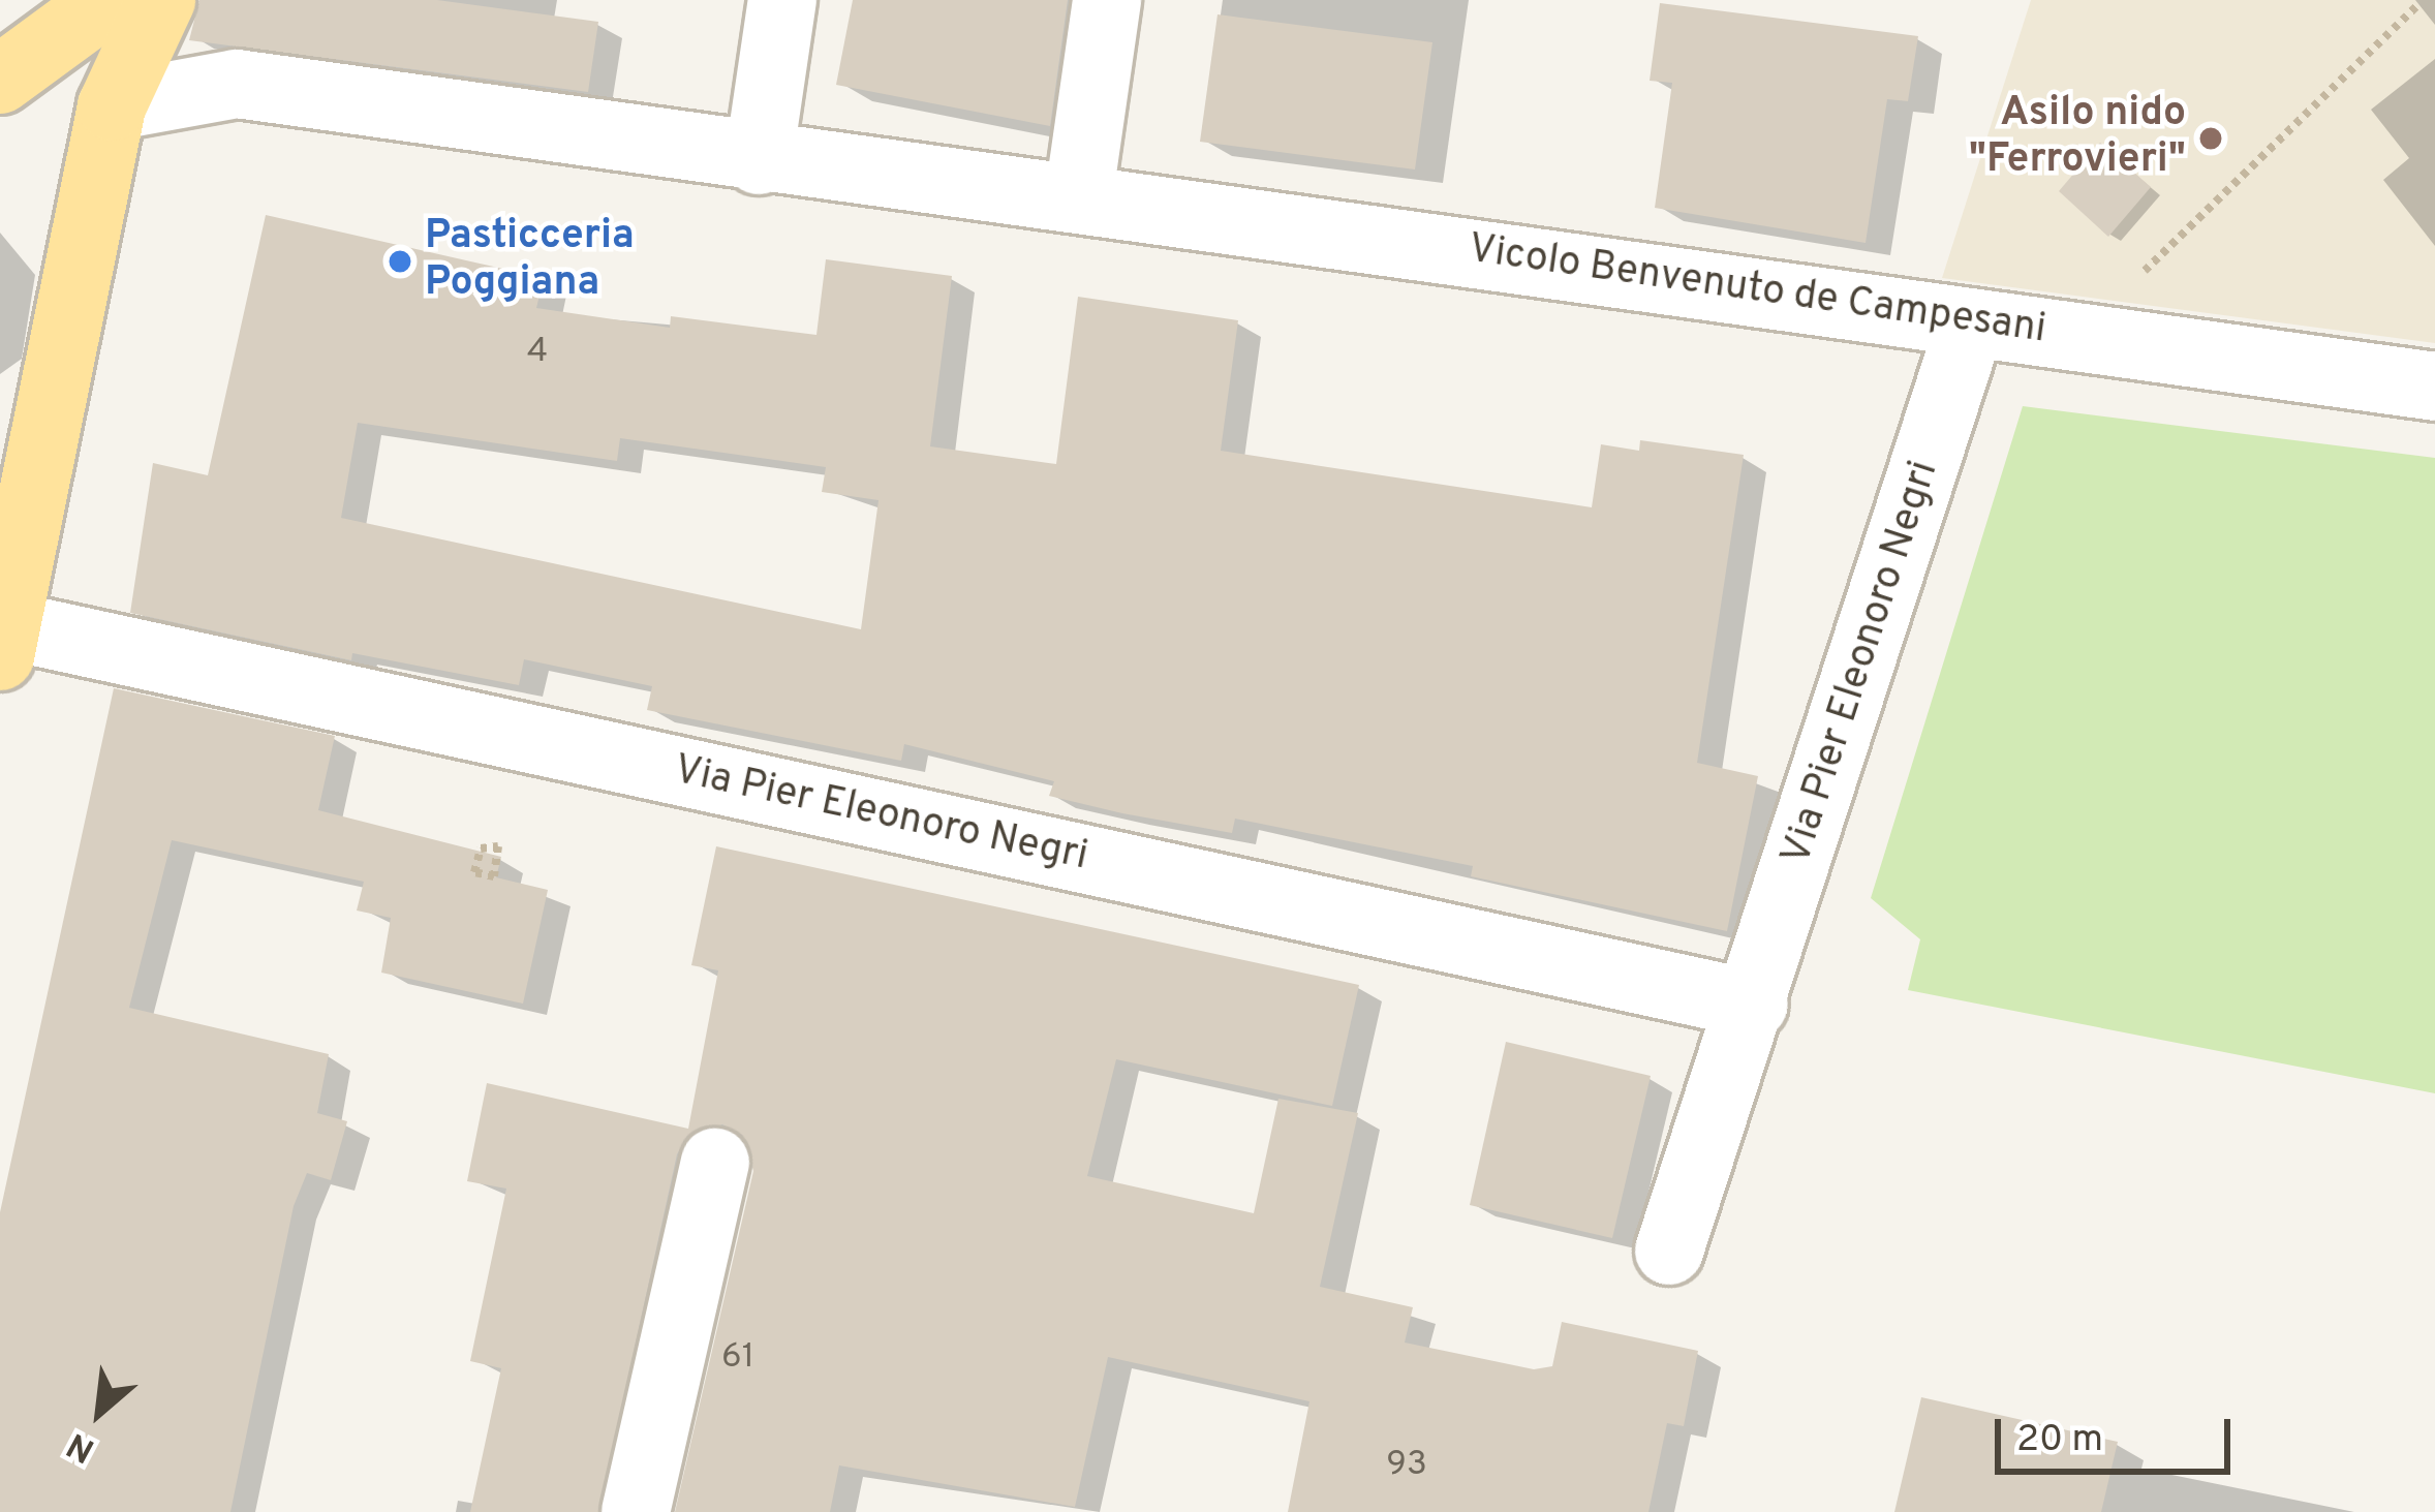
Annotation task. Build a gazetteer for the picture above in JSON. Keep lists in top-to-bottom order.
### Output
{
  "streets": {
    "street": ["Vicolo Benvenuto de Campesani", "Via Pier Eleonoro Negri"]
  },
  "crossings": [
    ["Vicolo Benvenuto de Campesani", "Via Pier Eleonoro Negri"]
  ],
  "places": ["Asilo nido \"Ferrovieri\"", "Pasticceria Poggiana"],
  "house_numbers": ["4", "61", "93"],
  "scale_bar": "20 m",
  "north": "bottom left"
}
